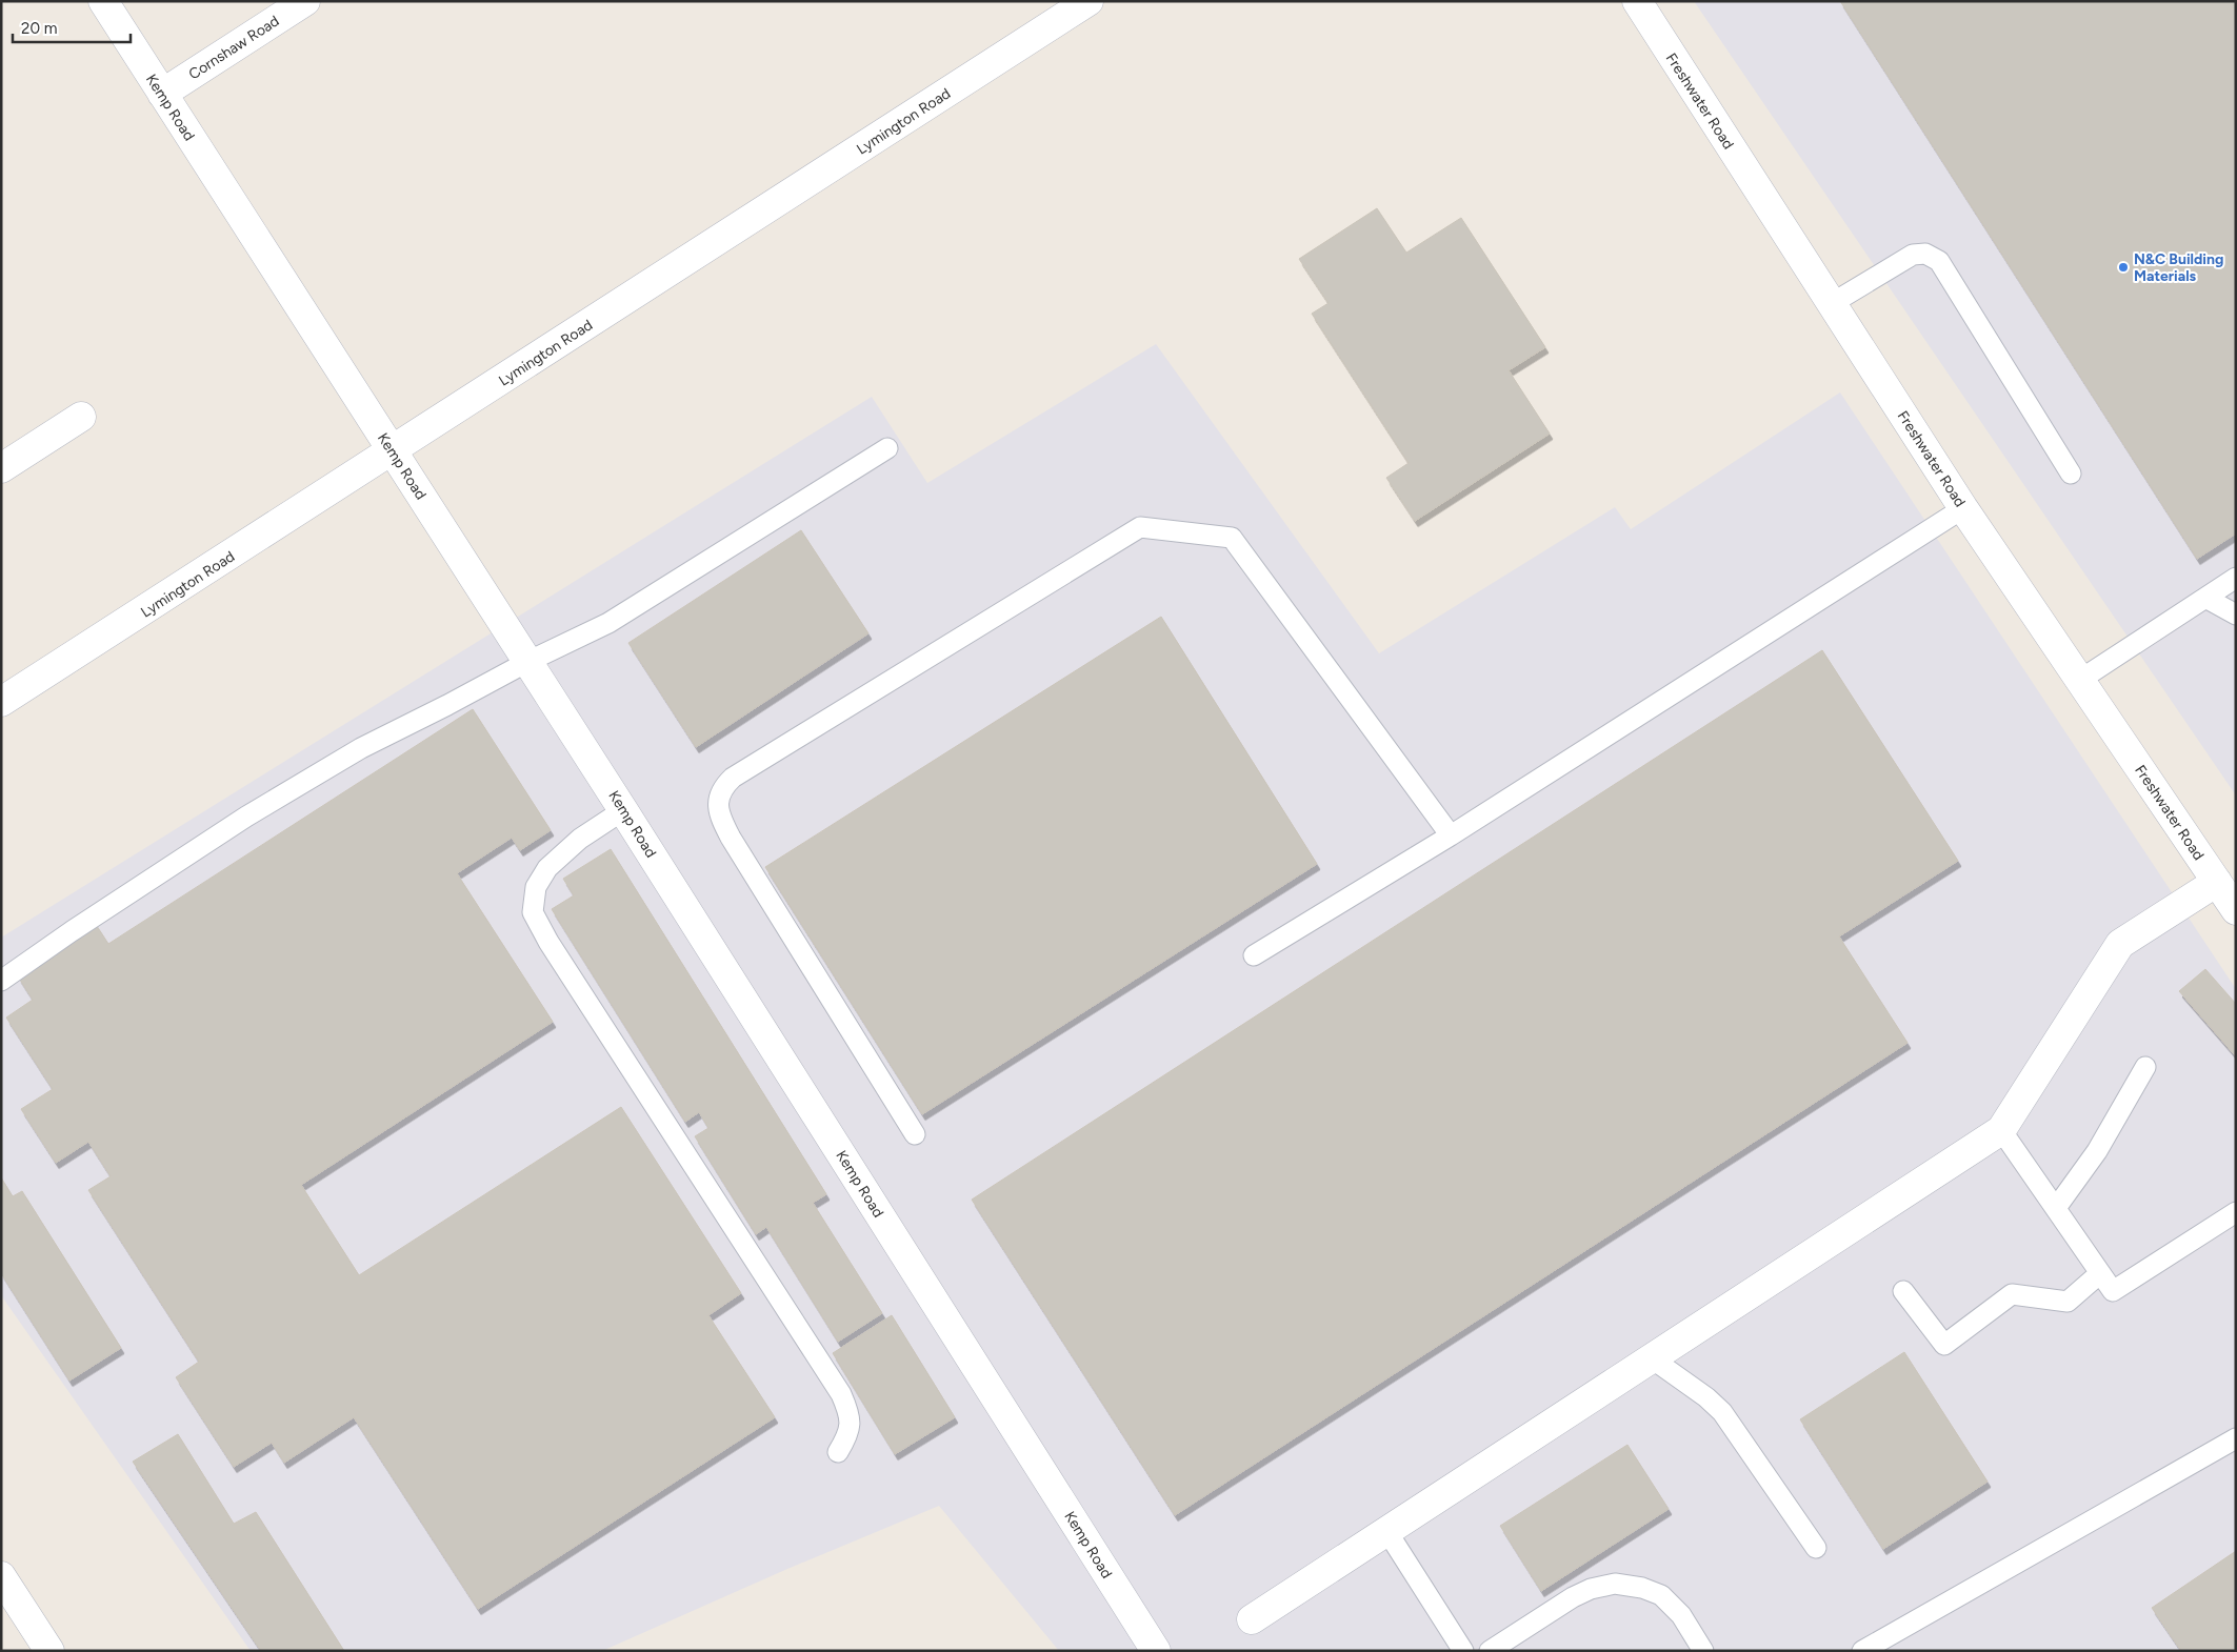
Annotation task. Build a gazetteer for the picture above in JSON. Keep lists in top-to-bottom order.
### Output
{
  "streets": {
    "street": [
      "Cornshaw Road",
      "Freshwater Road",
      "Kemp Road",
      "Lymington Road"
    ]
  },
  "crossings": [
    ["Cornshaw Road", "Kemp Road"],
    ["Kemp Road", "Lymington Road"]
  ],
  "places": ["N&C Building Materials"],
  "scale_bar": "20 m"
}
